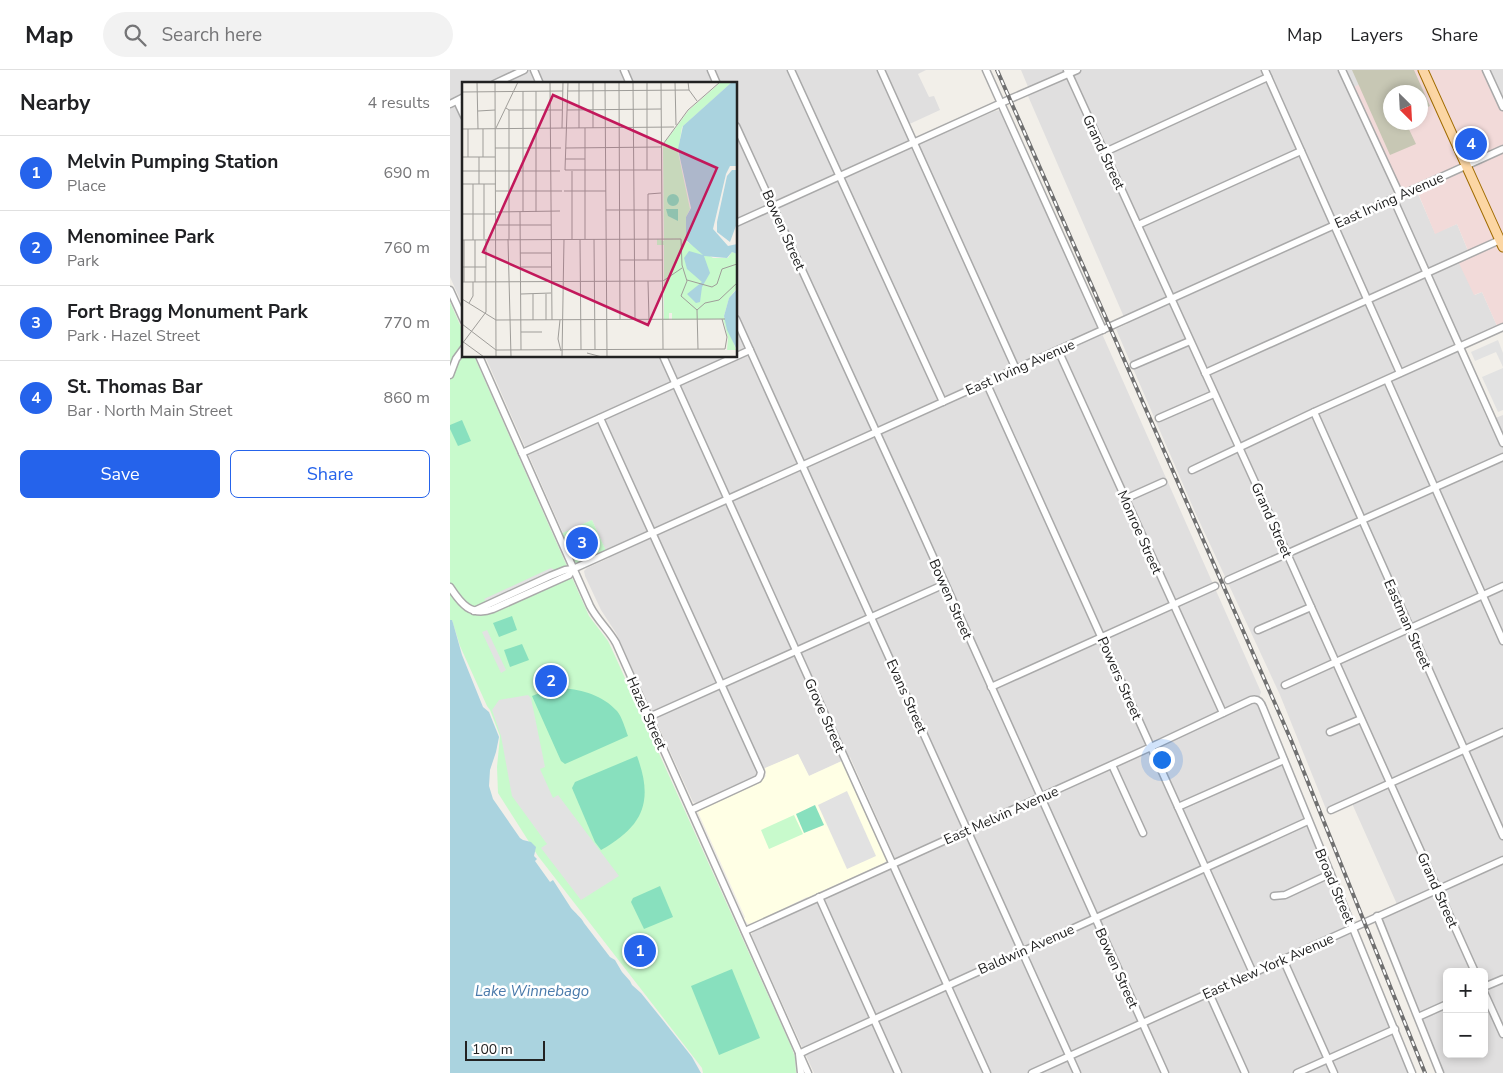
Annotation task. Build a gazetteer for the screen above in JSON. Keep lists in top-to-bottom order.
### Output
{
  "streets": {
    "street": [
      "Grand Street",
      "East Irving Avenue",
      "Bowen Street",
      "Monroe Street",
      "Eastman Street",
      "Powers Street",
      "Evans Street",
      "Hazel Street",
      "Grove Street",
      "East Melvin Avenue",
      "Broad Street",
      "Baldwin Avenue",
      "East New York Avenue"
    ]
  },
  "crossings": [
    ["Grand Street", "East Irving Avenue"],
    ["Grand Street", "East New York Avenue"],
    ["East Irving Avenue", "Bowen Street"],
    ["East Irving Avenue", "Monroe Street"],
    ["East Irving Avenue", "Powers Street"],
    ["East Irving Avenue", "Evans Street"],
    ["East Irving Avenue", "Hazel Street"],
    ["East Irving Avenue", "Grove Street"],
    ["Bowen Street", "East Melvin Avenue"],
    ["Bowen Street", "Baldwin Avenue"],
    ["Bowen Street", "East New York Avenue"],
    ["Monroe Street", "East Melvin Avenue"],
    ["Powers Street", "East Melvin Avenue"],
    ["Powers Street", "Baldwin Avenue"],
    ["Powers Street", "East New York Avenue"],
    ["Evans Street", "East Melvin Avenue"],
    ["Evans Street", "Baldwin Avenue"],
    ["Evans Street", "East New York Avenue"],
    ["Hazel Street", "East Melvin Avenue"],
    ["Hazel Street", "Baldwin Avenue"],
    ["Grove Street", "East Melvin Avenue"],
    ["Grove Street", "Baldwin Avenue"],
    ["East Melvin Avenue", "Broad Street"],
    ["Broad Street", "Baldwin Avenue"],
    ["Broad Street", "East New York Avenue"]
  ],
  "water": ["Lake Winnebago"],
  "scale_bar": "100 m",
  "north": "bottom right",
  "page": {
    "header": "Map",
    "search": "Search here",
    "nav": ["Map", "Layers", "Share"],
    "heading": ["Nearby", "4 results"],
    "pins": [
      "4",
      "3",
      "2",
      "1"
    ],
    "list": [
      {
        "mark": "1",
        "name": "Melvin Pumping Station",
        "note": "Place",
        "value": "690 m"
      },
      {
        "mark": "2",
        "name": "Menominee Park",
        "note": "Park",
        "value": "760 m"
      },
      {
        "mark": "3",
        "name": "Fort Bragg Monument Park",
        "note": "Park · Hazel Street",
        "value": "770 m"
      },
      {
        "mark": "4",
        "name": "St. Thomas Bar",
        "note": "Bar · North Main Street",
        "value": "860 m"
      }
    ],
    "buttons": ["Save", "Share"],
    "map_buttons": ["+", "−"],
    "scale": "100 m"
  }
}
